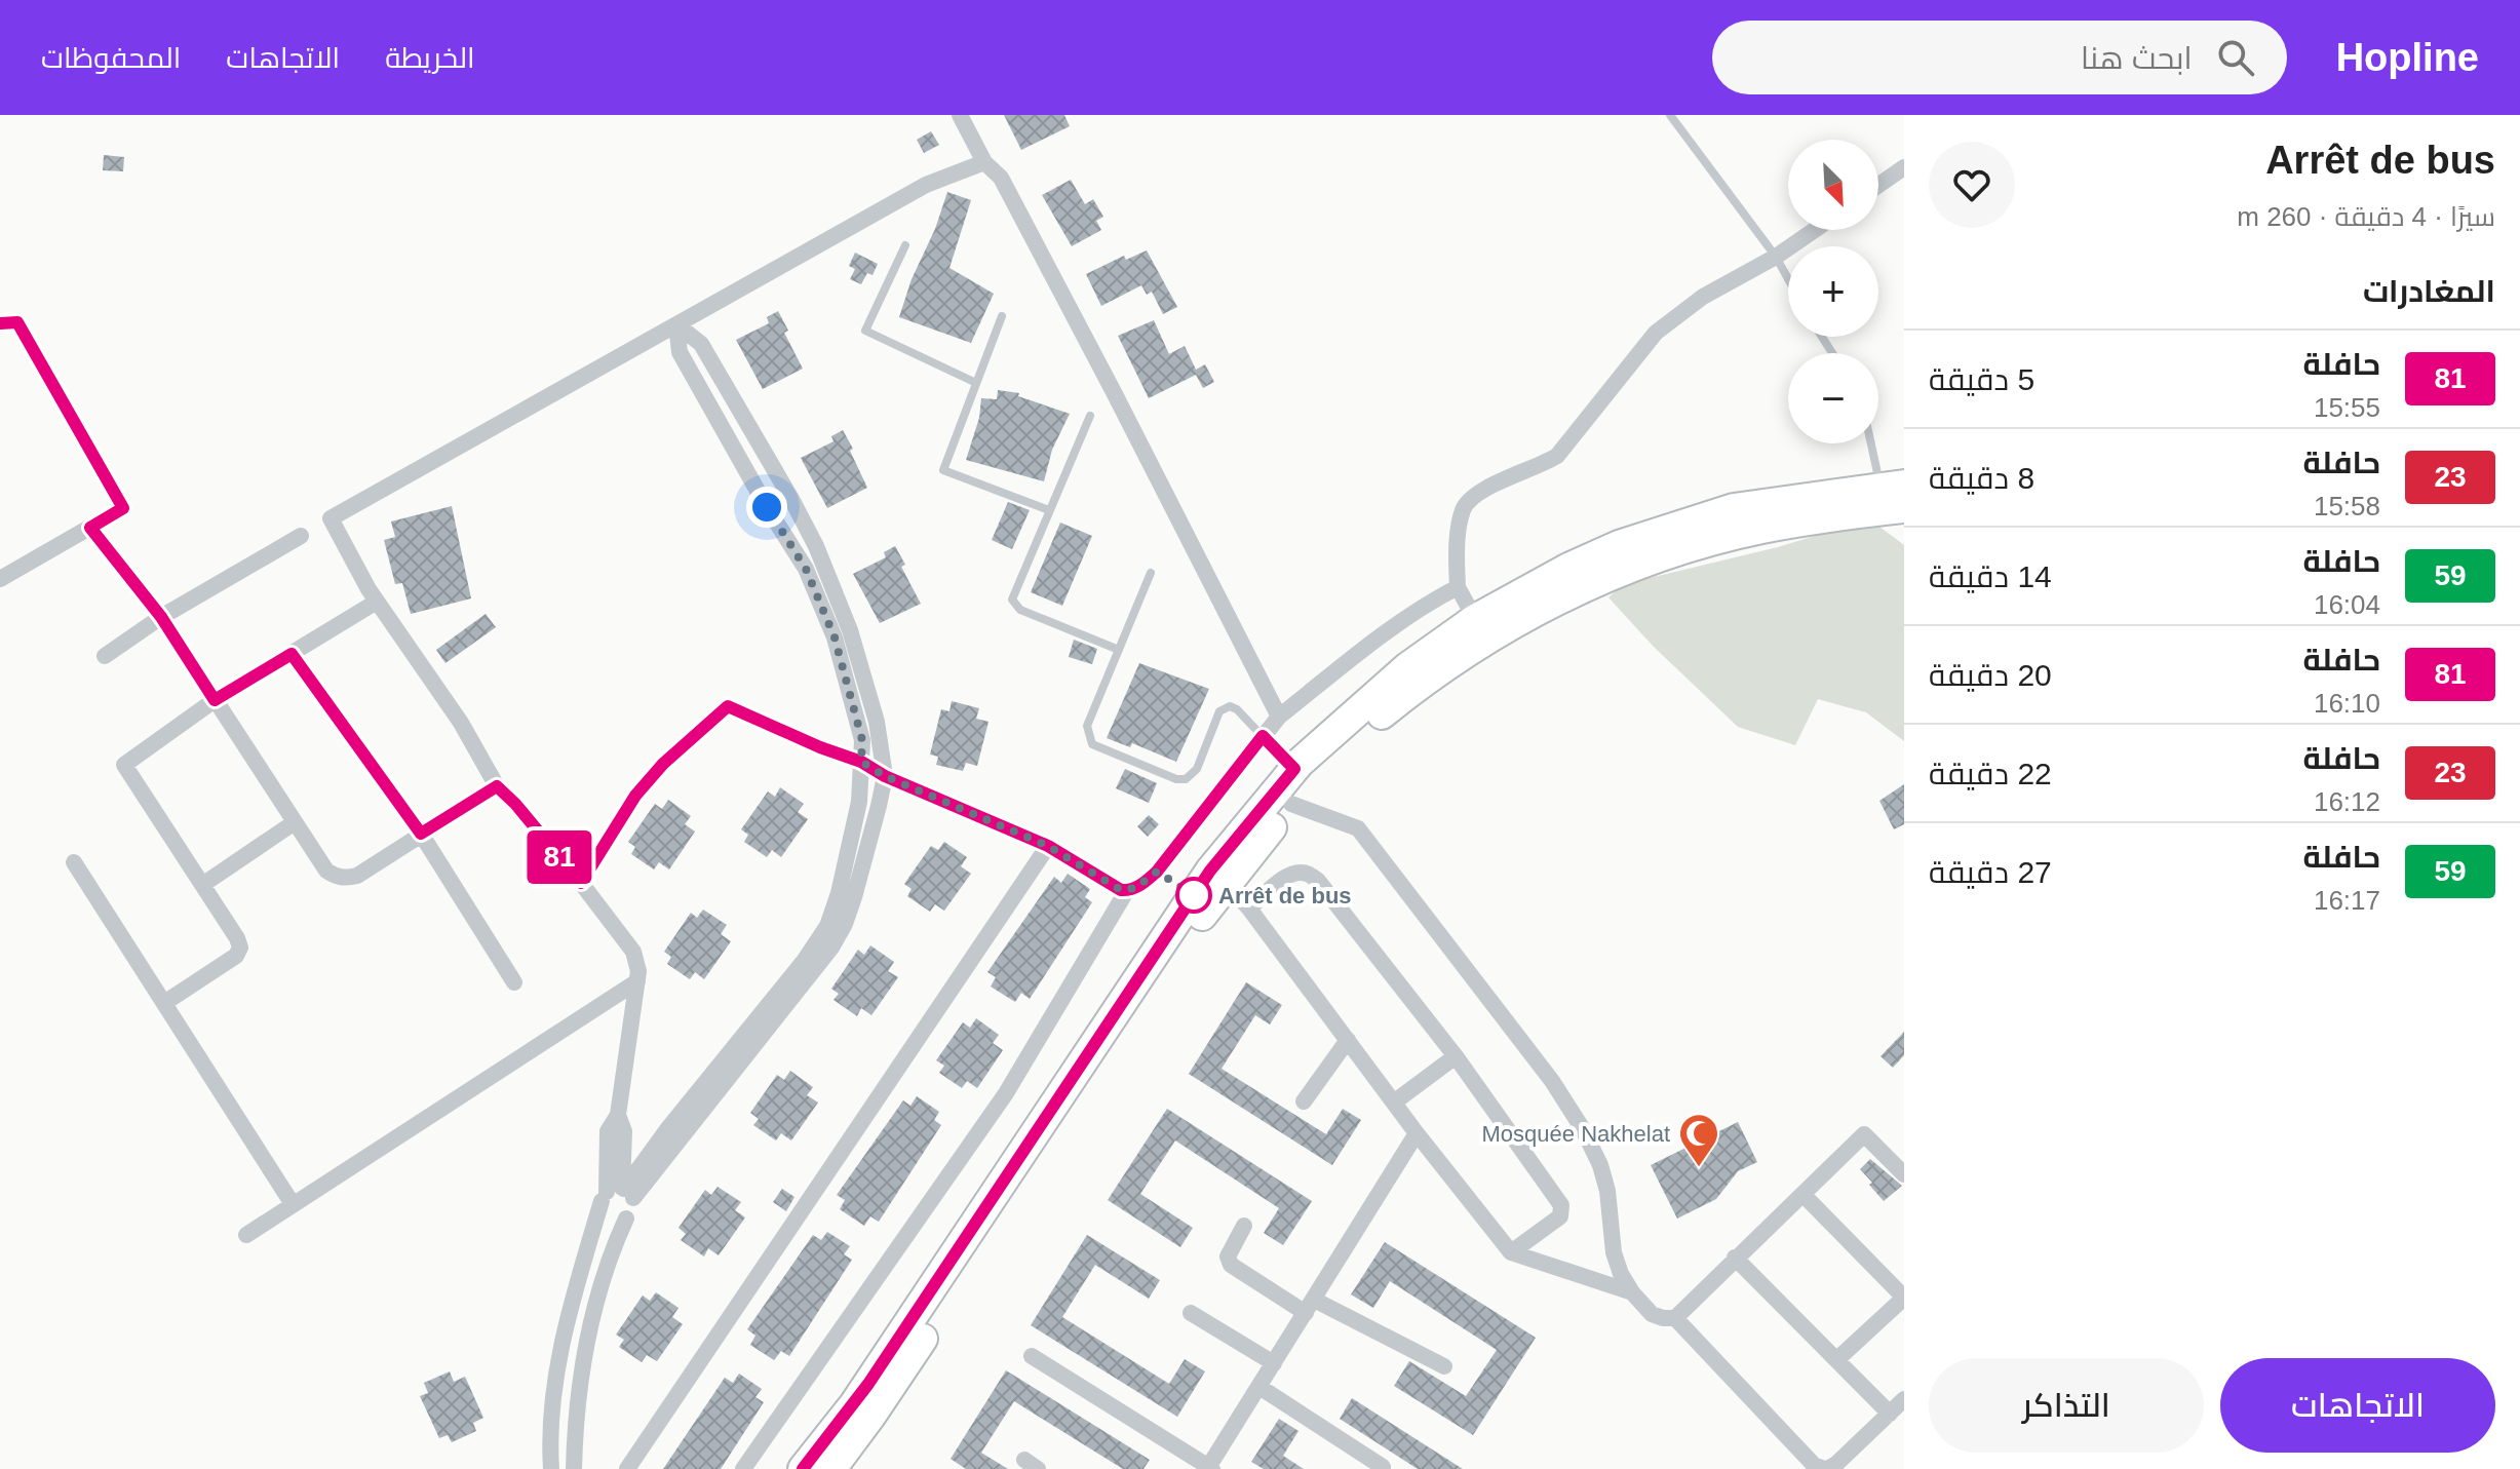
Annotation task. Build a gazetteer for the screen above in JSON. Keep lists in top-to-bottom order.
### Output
{
  "places": {
    "other": ["Arrêt de bus"],
    "mosque": ["Mosquée Nakhelat"]
  },
  "lines": ["bus line 81"],
  "north": "bottom right",
  "page": {
    "header": "Hopline",
    "search": "ابحث هنا",
    "nav": ["الخريطة", "الاتجاهات", "المحفوظات"],
    "heading": [
      ["Arrêt de bus", "سيرًا · 4 دقيقة · 260 m"],
      "المغادرات"
    ],
    "on_map": "81",
    "map_buttons": ["+", "−"],
    "list": [
      {
        "mark": "81",
        "name": "حافلة",
        "note": "15:55",
        "value": "5 دقيقة"
      },
      {
        "mark": "23",
        "name": "حافلة",
        "note": "15:58",
        "value": "8 دقيقة"
      },
      {
        "mark": "59",
        "name": "حافلة",
        "note": "16:04",
        "value": "14 دقيقة"
      },
      {
        "mark": "81",
        "name": "حافلة",
        "note": "16:10",
        "value": "20 دقيقة"
      },
      {
        "mark": "23",
        "name": "حافلة",
        "note": "16:12",
        "value": "22 دقيقة"
      },
      {
        "mark": "59",
        "name": "حافلة",
        "note": "16:17",
        "value": "27 دقيقة"
      }
    ],
    "buttons": ["الاتجاهات", "التذاكر"]
  }
}
